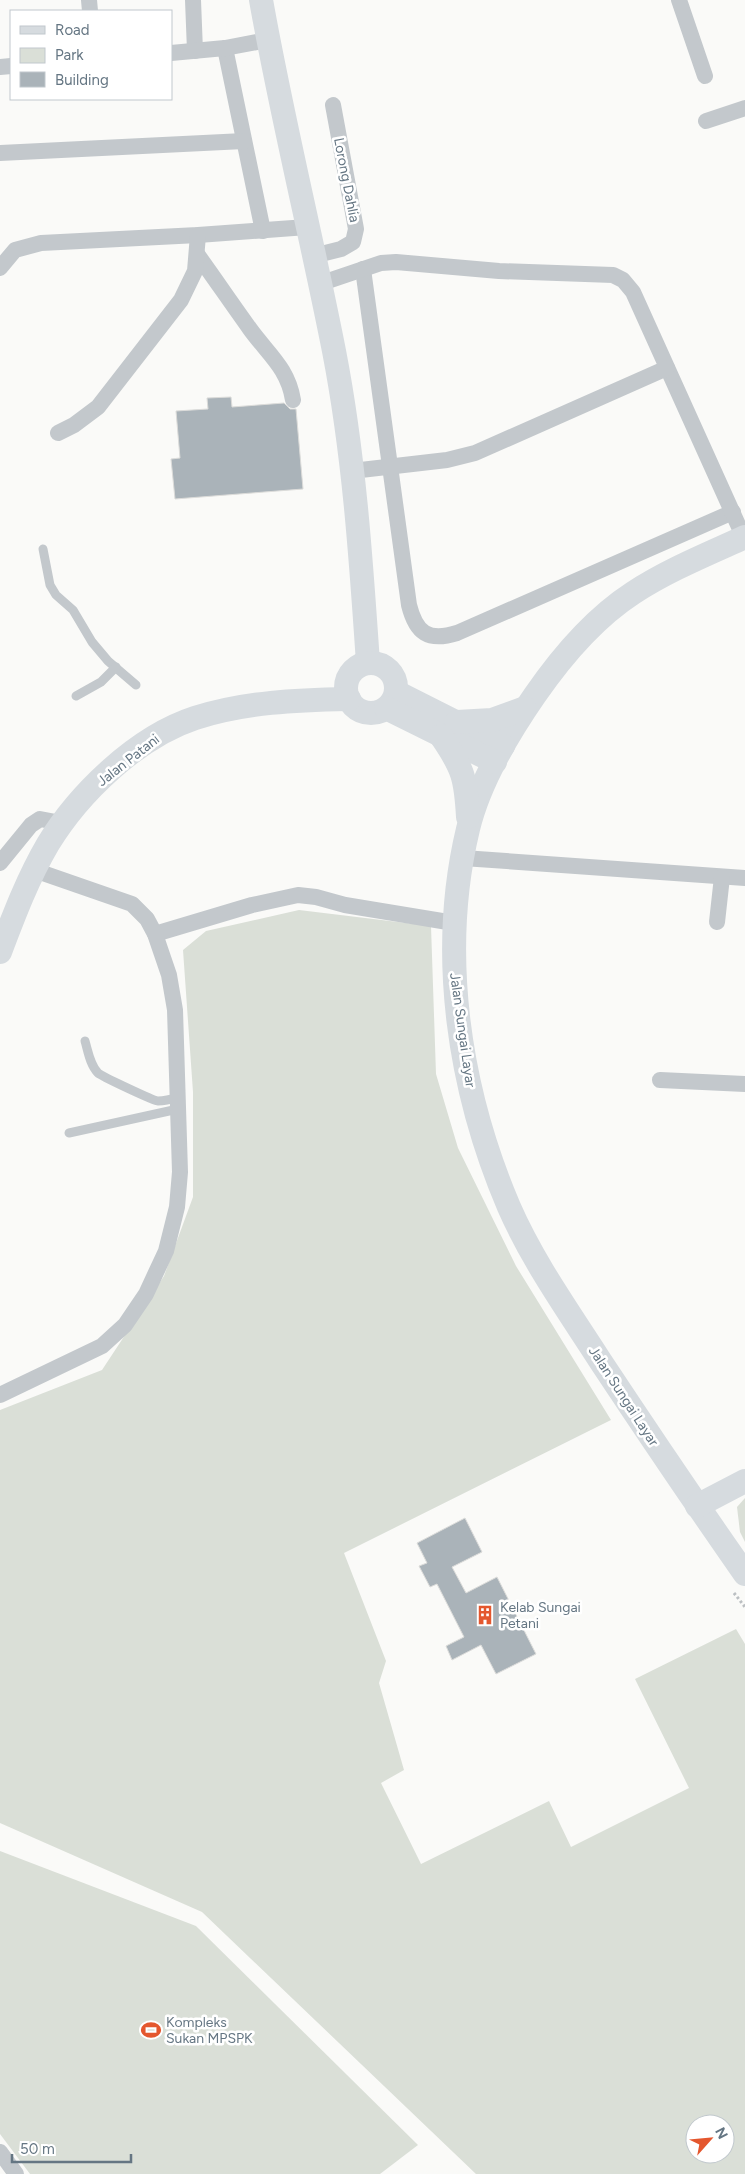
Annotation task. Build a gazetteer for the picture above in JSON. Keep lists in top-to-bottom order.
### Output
{
  "streets": {
    "main road": ["Jalan Patani", "Jalan Sungai Layar"],
    "street": ["Lorong Dahlia"]
  },
  "places": {
    "building": ["Kelab Sungai Petani"],
    "sports": ["Kompleks Sukan MPSPK"]
  },
  "legend": ["Road", "Park", "Building"],
  "scale_bar": "50 m",
  "north": "top right"
}
